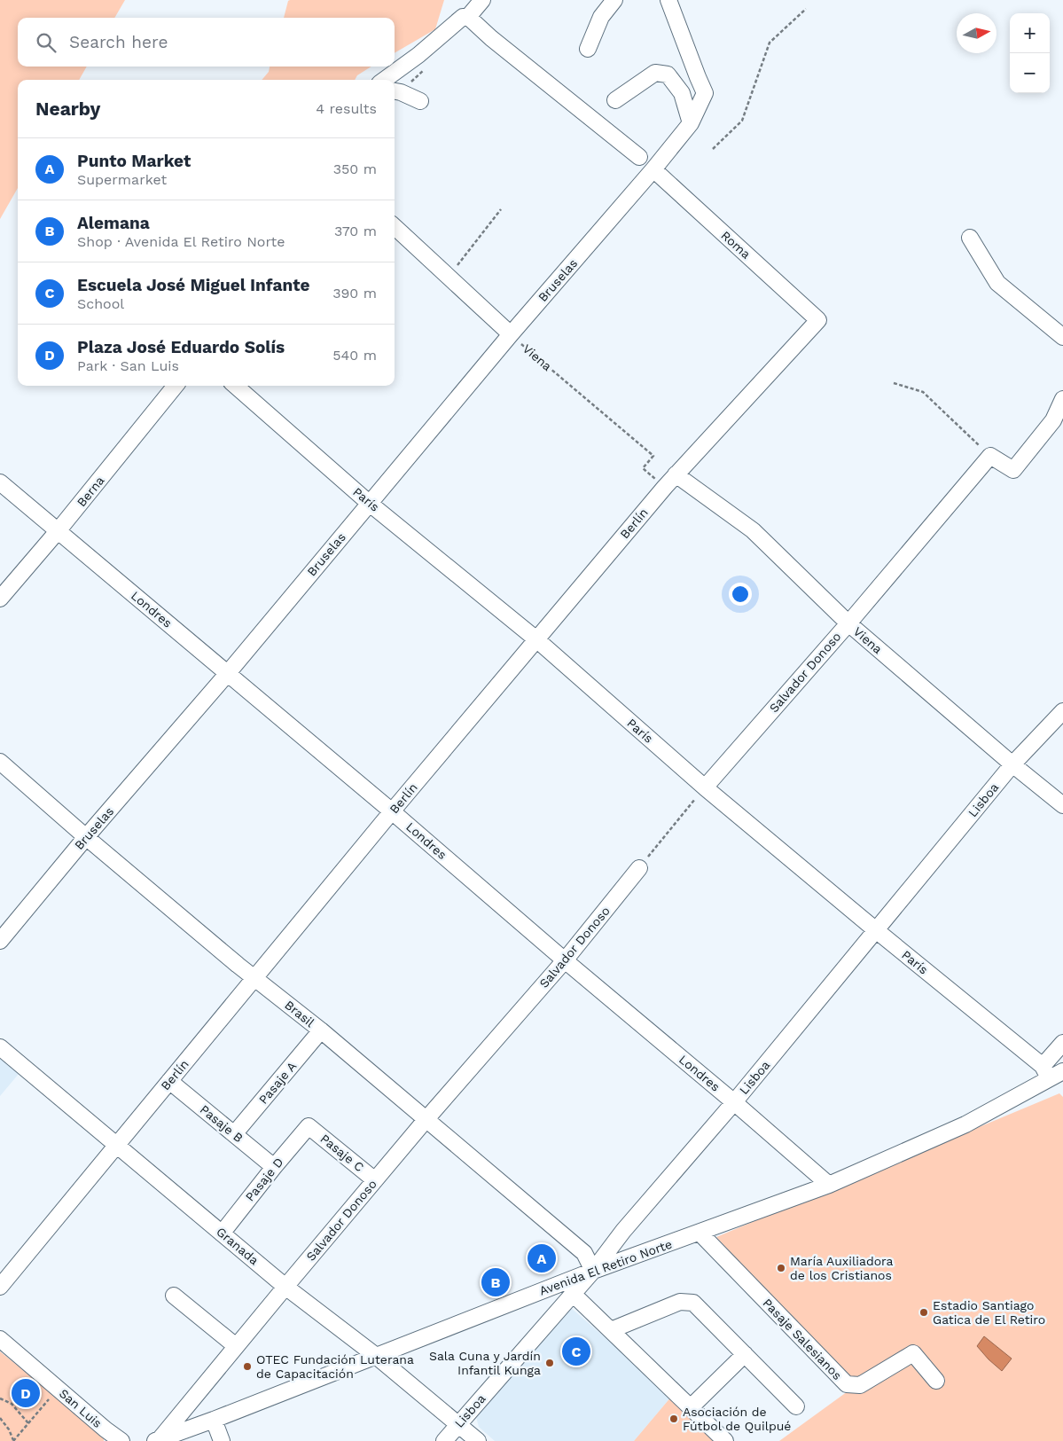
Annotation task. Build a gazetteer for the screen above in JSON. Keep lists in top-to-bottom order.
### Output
{
  "streets": {
    "street": [
      "Roma",
      "Bruselas",
      "Viena",
      "Berna",
      "París",
      "Berlín",
      "Londres",
      "Salvador Donoso",
      "Lisboa",
      "Brasil",
      "Pasaje A",
      "Pasaje B",
      "Pasaje C",
      "Pasaje D",
      "Granada",
      "Avenida El Retiro Norte",
      "Pasaje Salesianos",
      "San Luis"
    ]
  },
  "crossings": [
    ["Roma", "Bruselas"],
    ["Roma", "Berlín"],
    ["Bruselas", "Viena"],
    ["Bruselas", "París"],
    ["Bruselas", "Londres"],
    ["Bruselas", "Brasil"],
    ["Viena", "Berlín"],
    ["Viena", "Salvador Donoso"],
    ["Viena", "Lisboa"],
    ["Berna", "Londres"],
    ["París", "Berlín"],
    ["París", "Salvador Donoso"],
    ["París", "Lisboa"],
    ["París", "Avenida El Retiro Norte"],
    ["Berlín", "Londres"],
    ["Berlín", "Brasil"],
    ["Berlín", "Pasaje B"],
    ["Berlín", "Granada"],
    ["Londres", "Salvador Donoso"],
    ["Londres", "Lisboa"],
    ["Londres", "Avenida El Retiro Norte"],
    ["Salvador Donoso", "Brasil"],
    ["Salvador Donoso", "Pasaje C"],
    ["Salvador Donoso", "Granada"],
    ["Salvador Donoso", "Avenida El Retiro Norte"],
    ["Lisboa", "Brasil"],
    ["Lisboa", "Granada"],
    ["Lisboa", "Avenida El Retiro Norte"],
    ["Brasil", "Pasaje A"],
    ["Brasil", "Avenida El Retiro Norte"],
    ["Pasaje A", "Pasaje B"],
    ["Pasaje B", "Pasaje D"],
    ["Pasaje C", "Pasaje D"],
    ["Pasaje D", "Granada"],
    ["Granada", "Avenida El Retiro Norte"],
    ["Avenida El Retiro Norte", "Pasaje Salesianos"]
  ],
  "places": [
    "María Auxiliadora de los Cristianos",
    "Estadio Santiago Gatica de El Retiro",
    "Sala Cuna y Jardín Infantil Kunga",
    "OTEC Fundación Luterana de Capacitación",
    "Asociación de Fútbol de Quilpué"
  ],
  "north": "right",
  "page": {
    "map_buttons": ["+", "−"],
    "search": "Search here",
    "heading": ["Nearby", "4 results"],
    "list": [
      {
        "mark": "A",
        "name": "Punto Market",
        "note": "Supermarket",
        "value": "350 m"
      },
      {
        "mark": "B",
        "name": "Alemana",
        "note": "Shop · Avenida El Retiro Norte",
        "value": "370 m"
      },
      {
        "mark": "C",
        "name": "Escuela José Miguel Infante",
        "note": "School",
        "value": "390 m"
      },
      {
        "mark": "D",
        "name": "Plaza José Eduardo Solís",
        "note": "Park · San Luis",
        "value": "540 m"
      }
    ],
    "pins": [
      "A",
      "B",
      "C",
      "D"
    ]
  }
}
